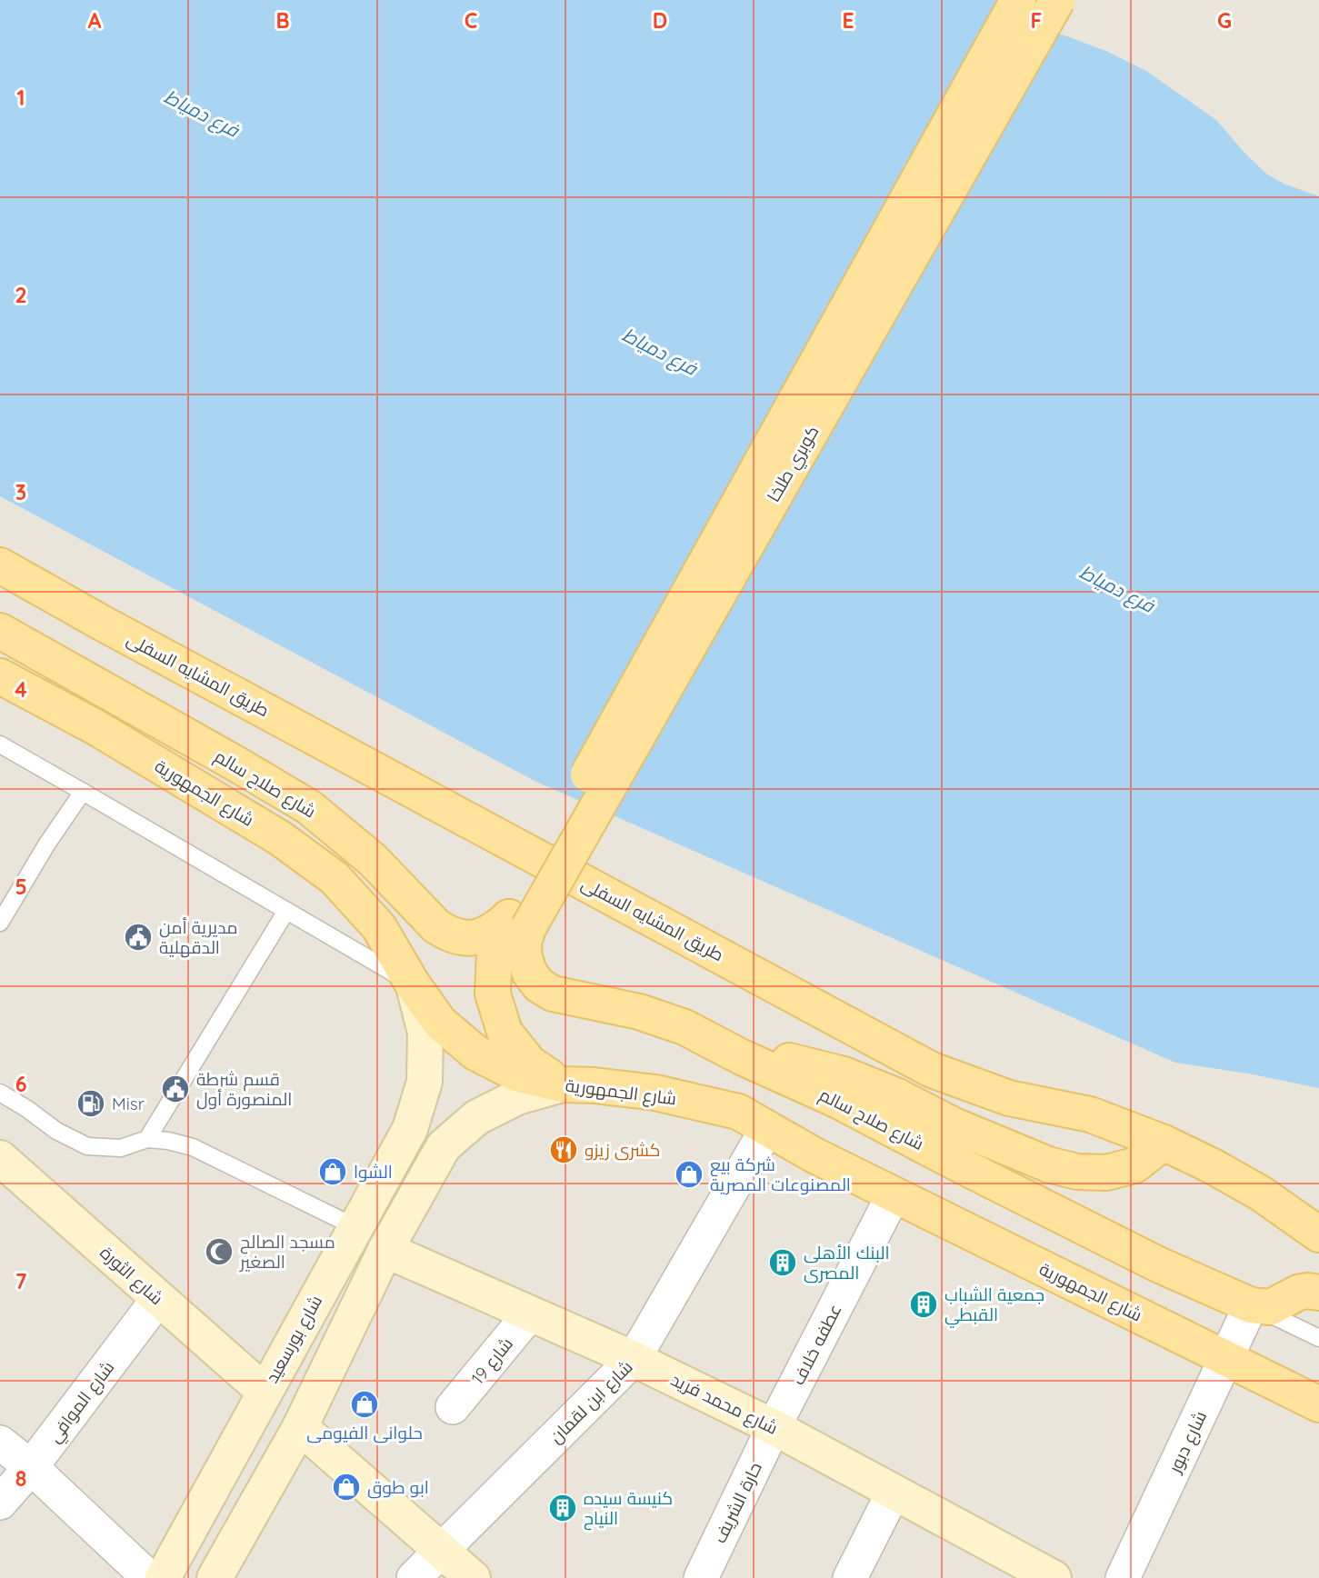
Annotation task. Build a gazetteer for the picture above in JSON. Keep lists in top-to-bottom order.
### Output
{
  "streets": {
    "main road": [
      "كوبري طلخا",
      "طريق المشايه السفلى",
      "شارع صلاح سالم",
      "شارع الجمهورية",
      "شارع الثورة",
      "شارع بورسعيد",
      "شارع محمد فريد"
    ],
    "street": [
      "عطفه خلاف",
      "شارع 19",
      "شارع الموافي",
      "شارع ابن لقمان",
      "شارع دبور",
      "حارة الشريف"
    ]
  },
  "crossings": [
    ["كوبري طلخا", "شارع صلاح سالم"],
    ["شارع صلاح سالم", "شارع دبور"],
    ["شارع الجمهورية", "شارع بورسعيد"],
    ["شارع الجمهورية", "عطفه خلاف"],
    ["شارع الجمهورية", "شارع ابن لقمان"],
    ["شارع الجمهورية", "شارع دبور"],
    ["شارع الثورة", "شارع بورسعيد"],
    ["شارع الثورة", "شارع الموافي"],
    ["عطفه خلاف", "شارع محمد فريد"],
    ["عطفه خلاف", "حارة الشريف"],
    ["شارع 19", "شارع محمد فريد"],
    ["شارع ابن لقمان", "شارع محمد فريد"],
    ["شارع محمد فريد", "حارة الشريف"]
  ],
  "water": ["فرع دمياط"],
  "places": {
    "public building": ["مديرية أمن الدقهلية", "قسم شرطة المنصورة أول"],
    "fuel station": ["Misr"],
    "restaurant": ["كشرى زيزو"],
    "shop": [
      "الشوا",
      "شركة بيع المصنوعات المصرية",
      "حلوانى الفيومى",
      "ابو طوق"
    ],
    "mosque": ["مسجد الصالح الصغير"],
    "building": ["البنك الأهلى المصرى", "جمعية الشباب القبطي", "كنيسة سيده النياح"]
  },
  "grid": {
    "columns": [
      "A",
      "B",
      "C",
      "D",
      "E",
      "F",
      "G"
    ],
    "rows": [
      "1",
      "2",
      "3",
      "4",
      "5",
      "6",
      "7",
      "8"
    ]
  }
}
